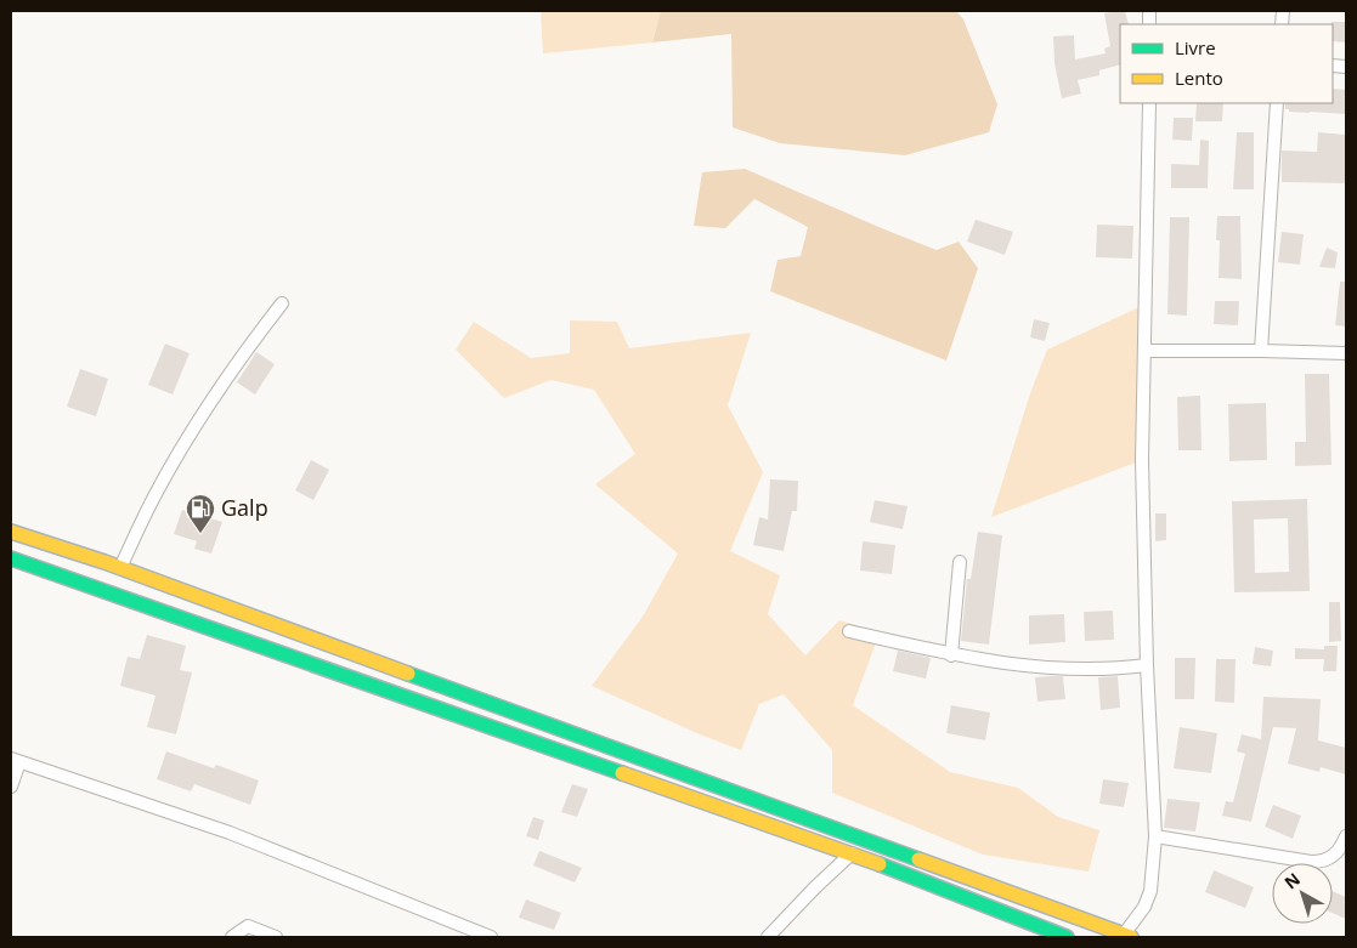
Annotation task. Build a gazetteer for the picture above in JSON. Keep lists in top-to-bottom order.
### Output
{
  "places": {
    "fuel station": ["Galp"]
  },
  "legend": ["Livre", "Lento"],
  "north": "top left"
}
